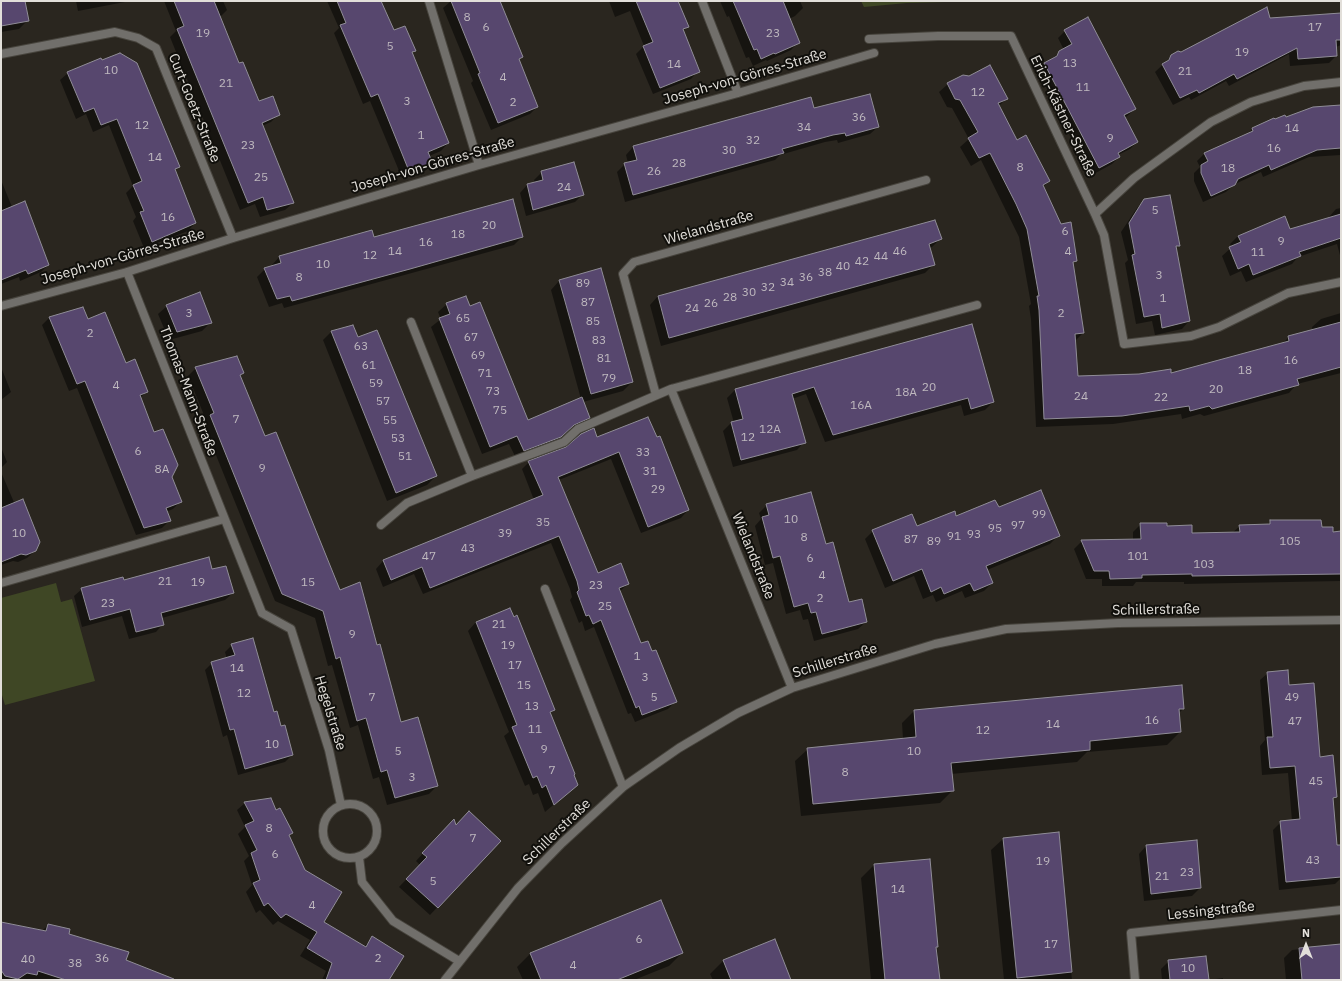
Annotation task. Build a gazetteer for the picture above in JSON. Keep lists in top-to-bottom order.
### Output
{
  "streets": {
    "street": [
      "Joseph-von-Görres-Straße",
      "Curt-Goetz-Straße",
      "Erich-Kästner-Straße",
      "Wielandstraße",
      "Thomas-Mann-Straße",
      "Schillerstraße",
      "Hegelstraße",
      "Lessingstraße"
    ]
  },
  "crossings": [
    ["Joseph-von-Görres-Straße", "Curt-Goetz-Straße"],
    ["Joseph-von-Görres-Straße", "Thomas-Mann-Straße"],
    ["Wielandstraße", "Schillerstraße"],
    ["Thomas-Mann-Straße", "Hegelstraße"]
  ],
  "house_numbers": [
    "8",
    "6",
    "17",
    "19",
    "23",
    "5",
    "19",
    "13",
    "14",
    "10",
    "21",
    "4",
    "21",
    "11",
    "12",
    "3",
    "2",
    "36",
    "12",
    "34",
    "14",
    "1",
    "9",
    "32",
    "23",
    "16",
    "30",
    "14",
    "28",
    "8",
    "18",
    "26",
    "25",
    "24",
    "5",
    "16",
    "20",
    "6",
    "18",
    "9",
    "16",
    "14",
    "46",
    "4",
    "11",
    "12",
    "44",
    "42",
    "10",
    "40",
    "38",
    "3",
    "8",
    "36",
    "34",
    "89",
    "32",
    "30",
    "28",
    "1",
    "87",
    "26",
    "24",
    "3",
    "2",
    "65",
    "85",
    "2",
    "67",
    "83",
    "63",
    "69",
    "81",
    "16",
    "61",
    "18",
    "71",
    "79",
    "59",
    "4",
    "20",
    "20",
    "73",
    "18A",
    "24",
    "22",
    "57",
    "16A",
    "75",
    "7",
    "55",
    "12A",
    "12",
    "53",
    "6",
    "33",
    "51",
    "9",
    "8A",
    "31",
    "29",
    "99",
    "10",
    "35",
    "97",
    "95",
    "10",
    "39",
    "93",
    "91",
    "8",
    "87",
    "89",
    "105",
    "43",
    "47",
    "101",
    "6",
    "103",
    "4",
    "21",
    "19",
    "15",
    "23",
    "2",
    "23",
    "25",
    "21",
    "9",
    "19",
    "1",
    "17",
    "14",
    "3",
    "15",
    "12",
    "7",
    "5",
    "49",
    "13",
    "16",
    "47",
    "14",
    "11",
    "12",
    "10",
    "9",
    "5",
    "10",
    "7",
    "8",
    "3",
    "45",
    "8",
    "7",
    "6",
    "43",
    "19",
    "23",
    "21",
    "5",
    "14",
    "4",
    "6",
    "17",
    "36",
    "2",
    "40",
    "38",
    "4",
    "10"
  ],
  "north": "top"
}
